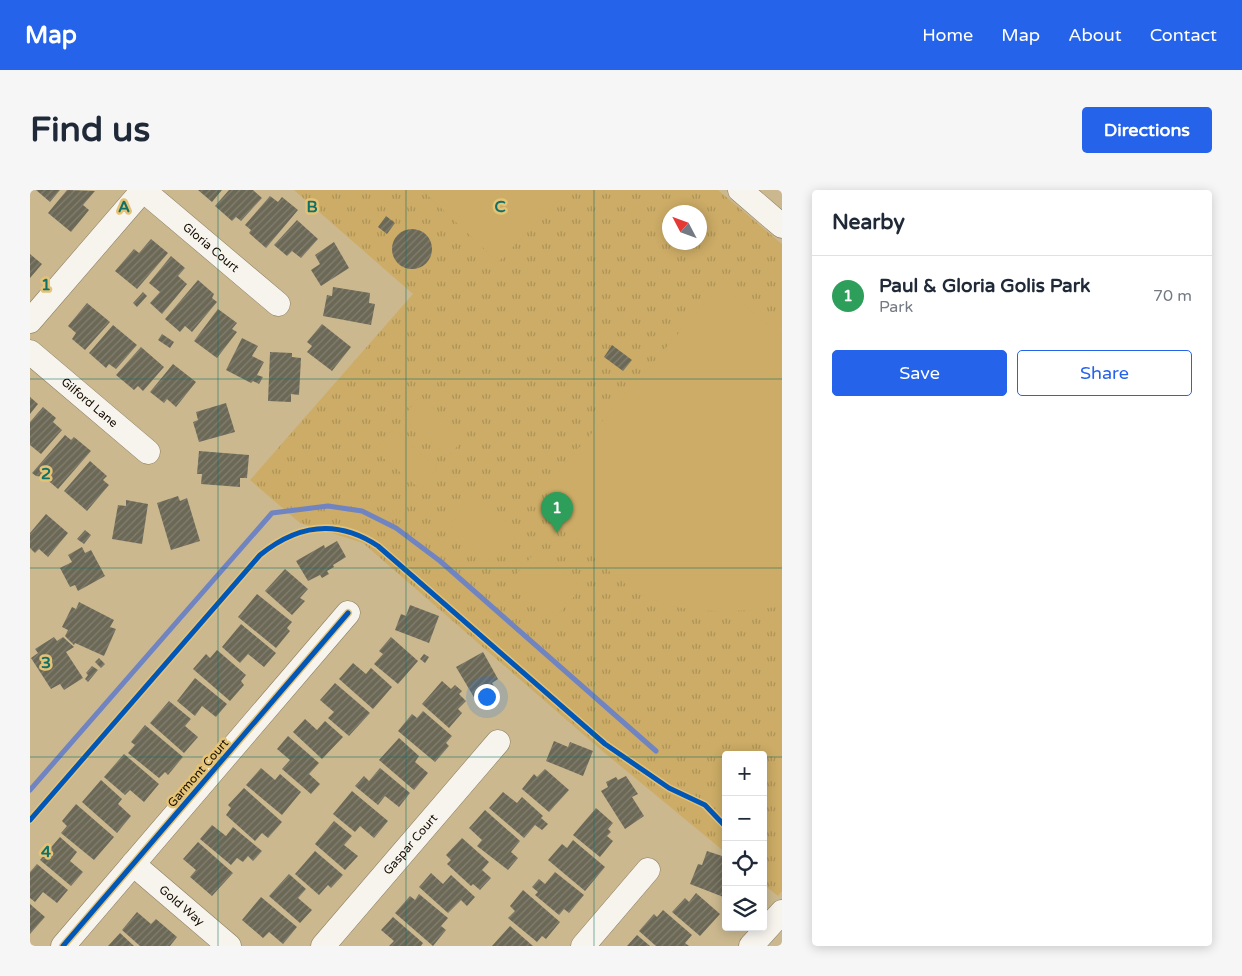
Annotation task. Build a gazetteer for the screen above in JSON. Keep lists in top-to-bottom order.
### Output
{
  "streets": {
    "street": [
      "Gloria Court",
      "Gilford Lane",
      "Garmont Court",
      "Gaspar Court",
      "Gold Way"
    ]
  },
  "crossings": [
    ["Garmont Court", "Gold Way"]
  ],
  "north": "top left",
  "page": {
    "header": "Map",
    "nav": [
      "Home",
      "Map",
      "About",
      "Contact"
    ],
    "buttons": [
      "Directions",
      ["Save", "Share"]
    ],
    "title": "Find us",
    "heading": "Nearby",
    "list": [
      {
        "mark": "1",
        "name": "Paul & Gloria Golis Park",
        "note": "Park",
        "value": "70 m"
      }
    ],
    "pins": "1",
    "map_buttons": ["+", "−"]
  },
  "grid": {
    "columns": ["A", "B", "C"],
    "rows": [
      "1",
      "2",
      "3",
      "4"
    ]
  }
}
